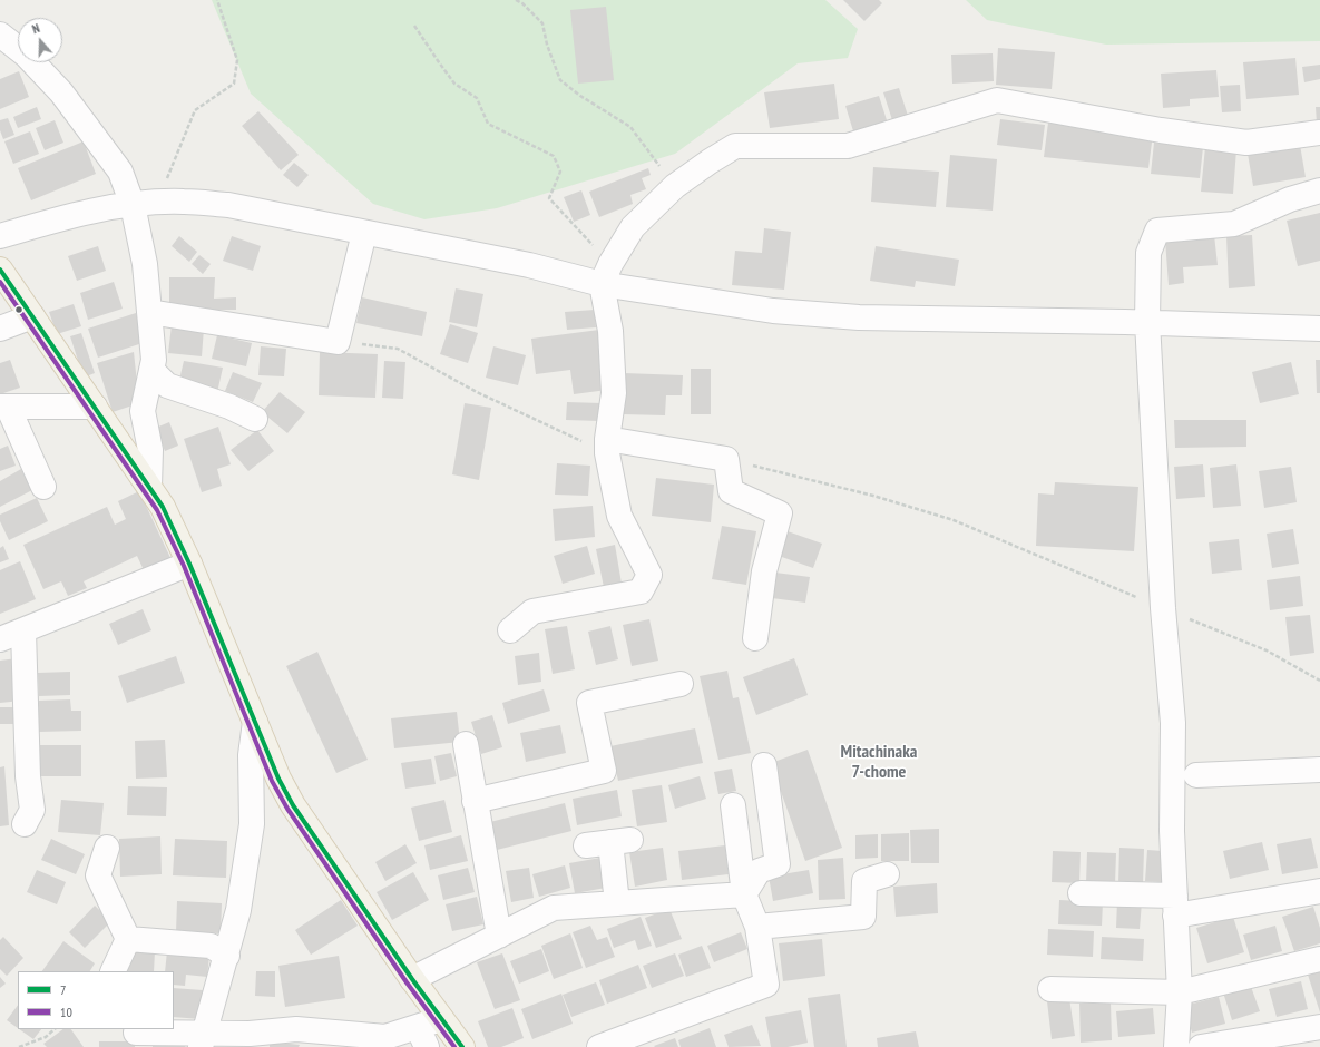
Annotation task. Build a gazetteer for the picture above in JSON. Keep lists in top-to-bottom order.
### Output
{
  "districts": ["Mitachinaka 7-chome"],
  "lines": ["transit line 7", "transit line 10"],
  "legend": ["7", "10"],
  "north": "top"
}
